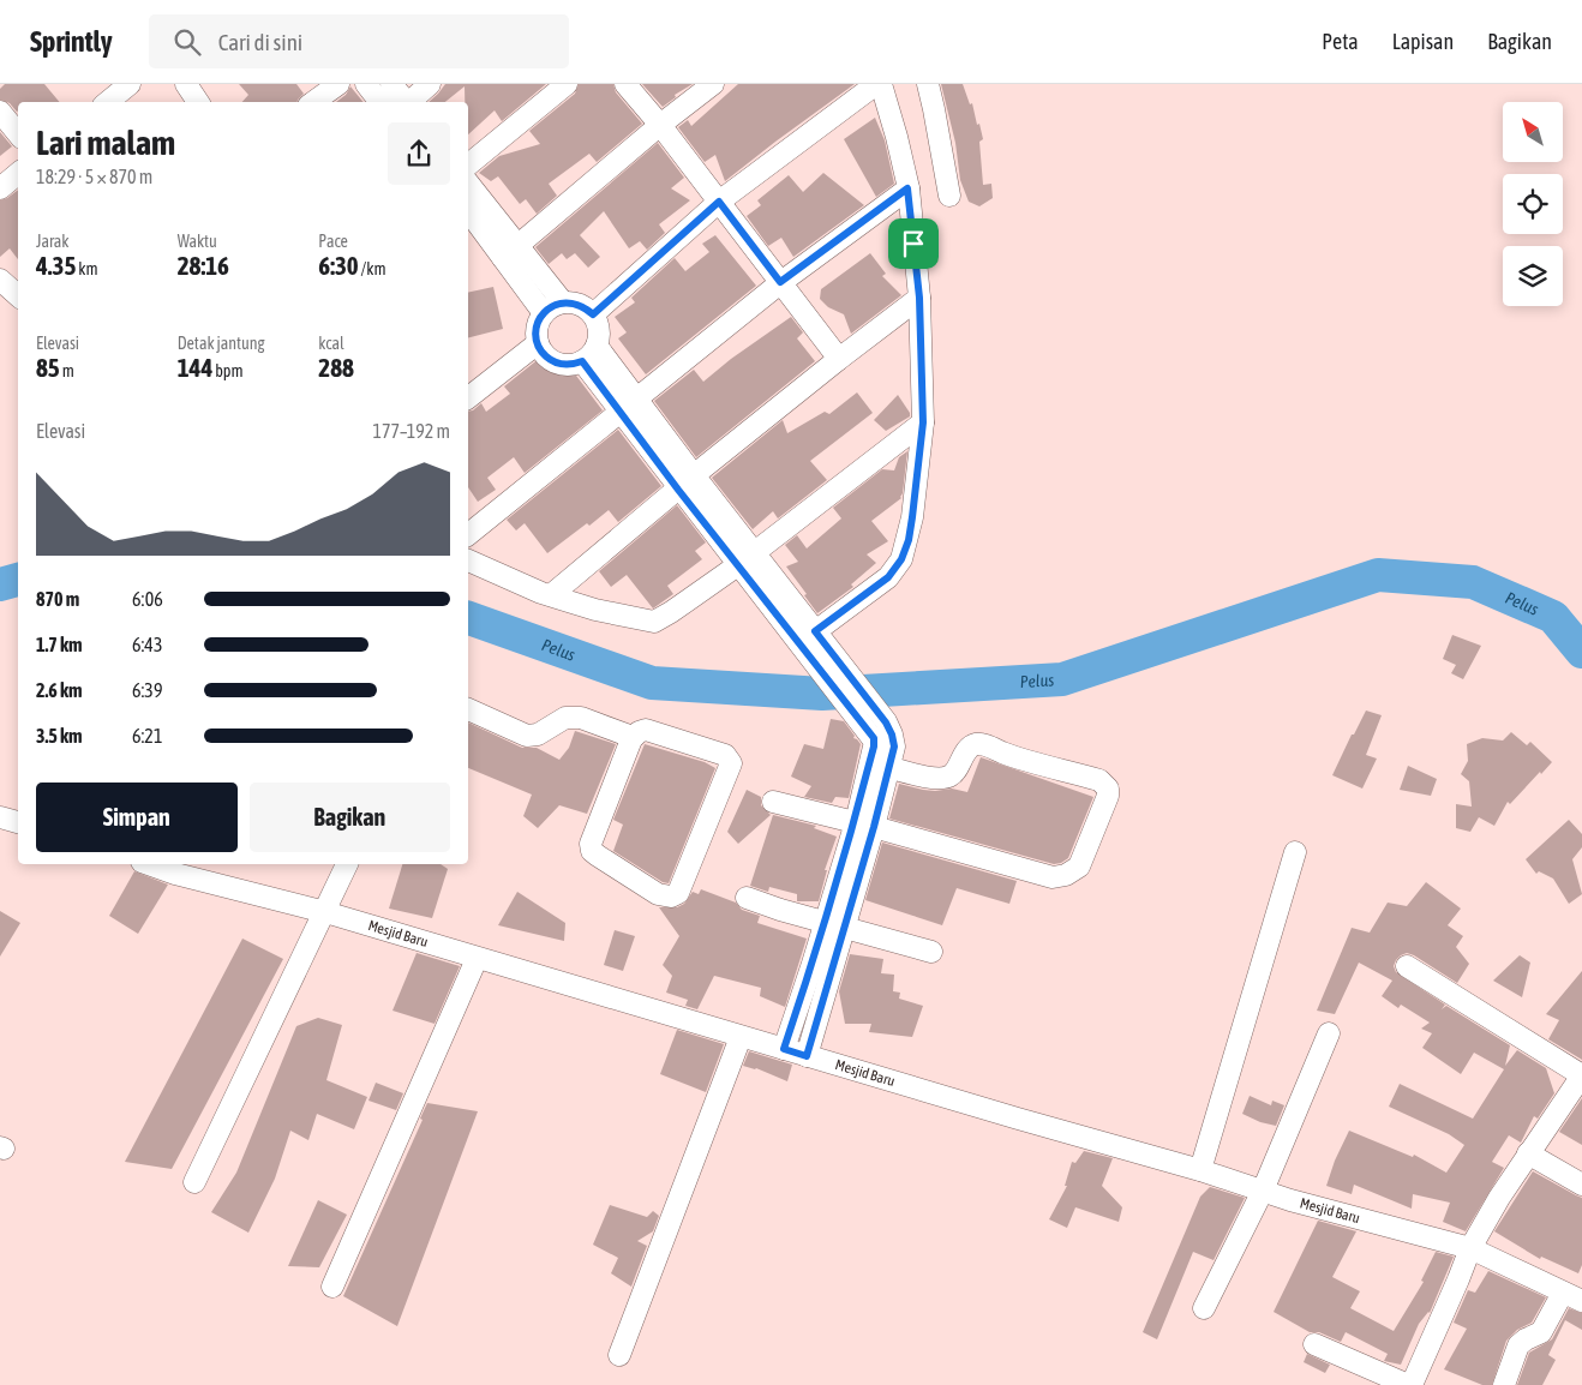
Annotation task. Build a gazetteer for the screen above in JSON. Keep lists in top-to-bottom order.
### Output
{
  "streets": {
    "street": ["Mesjid Baru"]
  },
  "water": ["Pelus"],
  "north": "top left",
  "page": {
    "header": "Sprintly",
    "search": "Cari di sini",
    "nav": ["Peta", "Lapisan", "Bagikan"],
    "heading": ["Lari malam", "18:29 · 5 × 870 m"],
    "stats": [
      ["Jarak", "4.35 km"],
      ["Waktu", "28:16"],
      ["Pace", "6:30 /km"],
      ["Elevasi", "85 m"],
      ["Detak jantung", "144 bpm"],
      ["kcal", "288"]
    ],
    "chart": ["Elevasi", "177–192 m"],
    "list": [
      {
        "name": "870 m",
        "note": "6:06"
      },
      {
        "name": "1.7 km",
        "note": "6:43"
      },
      {
        "name": "2.6 km",
        "note": "6:39"
      },
      {
        "name": "3.5 km",
        "note": "6:21"
      }
    ],
    "buttons": ["Simpan", "Bagikan"]
  }
}
